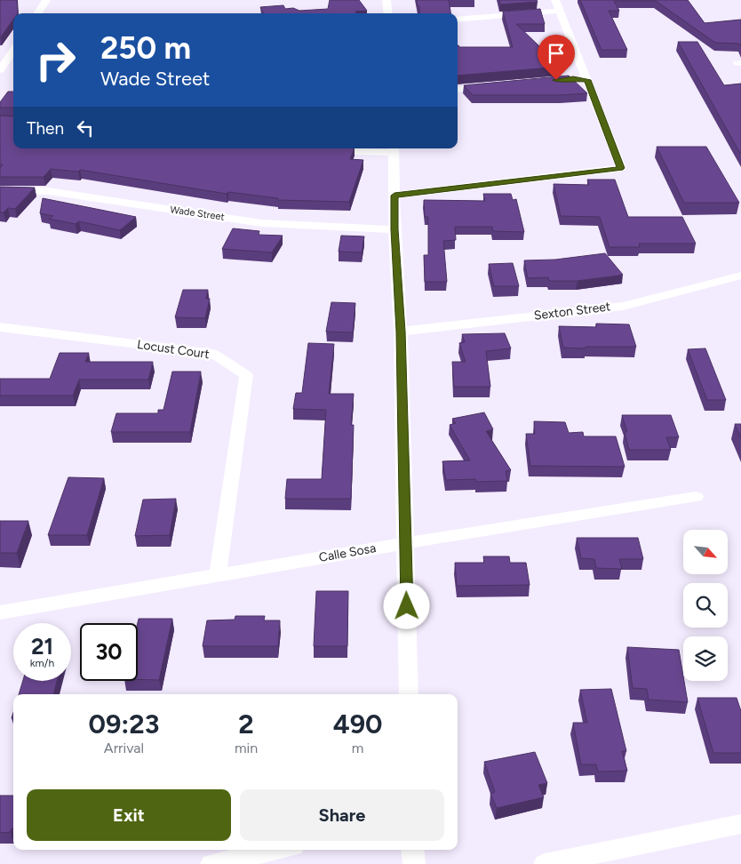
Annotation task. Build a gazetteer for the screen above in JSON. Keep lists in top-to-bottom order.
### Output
{
  "streets": {
    "street": [
      "Wade Street",
      "Sexton Street",
      "Locust Court",
      "Calle Sosa"
    ]
  },
  "crossings": [
    ["Locust Court", "Calle Sosa"]
  ],
  "north": "bottom right",
  "page": {
    "turn": ["250 m", "Wade Street"],
    "then": "Then",
    "speed": "21 km/h",
    "limit": "30",
    "eta": [
      "09:23",
      "Arrival",
      "2",
      "min",
      "490",
      "m"
    ],
    "buttons": ["Exit", "Share"]
  }
}
